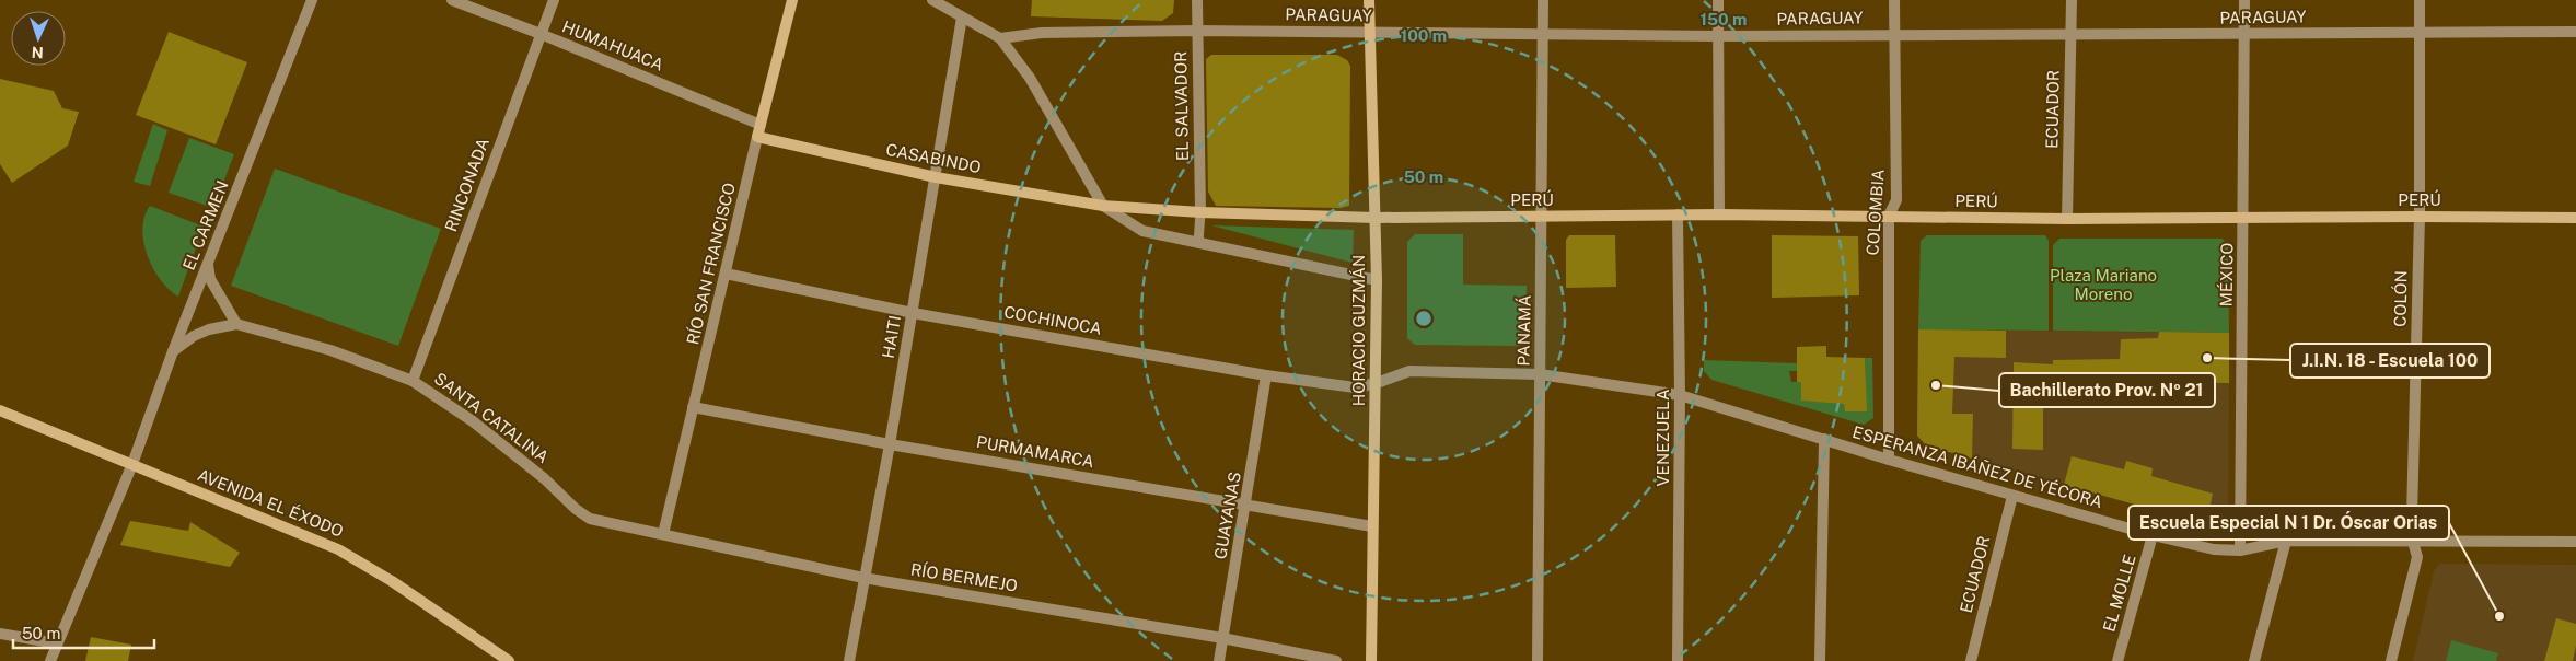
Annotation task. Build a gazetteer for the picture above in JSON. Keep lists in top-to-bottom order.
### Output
{
  "streets": {
    "main road": [
      "CASABINDO",
      "PERÚ",
      "RÍO SAN FRANCISCO",
      "HORACIO GUZMÁN",
      "AVENIDA EL ÉXODO"
    ],
    "street": [
      "PARAGUAY",
      "HUMAHUACA",
      "EL SALVADOR",
      "ECUADOR",
      "RINCONADA",
      "COLOMBIA",
      "EL CARMEN",
      "MÉXICO",
      "COLÓN",
      "COCHINOCA",
      "PANAMÁ",
      "HAITI",
      "SANTA CATALINA",
      "VENEZUELA",
      "PURMAMARCA",
      "ESPERANZA IBÁÑEZ DE YÉCORA",
      "GUAYANAS",
      "RÍO BERMEJO",
      "EL MOLLE"
    ]
  },
  "crossings": [
    ["PARAGUAY", "EL SALVADOR"],
    ["PARAGUAY", "ECUADOR"],
    ["PARAGUAY", "COLOMBIA"],
    ["PARAGUAY", "MÉXICO"],
    ["PARAGUAY", "COLÓN"],
    ["PARAGUAY", "HORACIO GUZMÁN"],
    ["PARAGUAY", "PANAMÁ"],
    ["HUMAHUACA", "RINCONADA"],
    ["HUMAHUACA", "RÍO SAN FRANCISCO"],
    ["EL SALVADOR", "CASABINDO"],
    ["ECUADOR", "PERÚ"],
    ["ECUADOR", "ESPERANZA IBÁÑEZ DE YÉCORA"],
    ["CASABINDO", "PERÚ"],
    ["CASABINDO", "RÍO SAN FRANCISCO"],
    ["CASABINDO", "HORACIO GUZMÁN"],
    ["CASABINDO", "HAITI"],
    ["RINCONADA", "SANTA CATALINA"],
    ["PERÚ", "COLOMBIA"],
    ["PERÚ", "MÉXICO"],
    ["PERÚ", "COLÓN"],
    ["PERÚ", "HORACIO GUZMÁN"],
    ["PERÚ", "PANAMÁ"],
    ["PERÚ", "VENEZUELA"],
    ["COLOMBIA", "ESPERANZA IBÁÑEZ DE YÉCORA"],
    ["EL CARMEN", "SANTA CATALINA"],
    ["EL CARMEN", "AVENIDA EL ÉXODO"],
    ["RÍO SAN FRANCISCO", "COCHINOCA"],
    ["RÍO SAN FRANCISCO", "PURMAMARCA"],
    ["RÍO SAN FRANCISCO", "RÍO BERMEJO"],
    ["MÉXICO", "ESPERANZA IBÁÑEZ DE YÉCORA"],
    ["COLÓN", "ESPERANZA IBÁÑEZ DE YÉCORA"],
    ["COCHINOCA", "HORACIO GUZMÁN"],
    ["COCHINOCA", "HAITI"],
    ["COCHINOCA", "ESPERANZA IBÁÑEZ DE YÉCORA"],
    ["COCHINOCA", "GUAYANAS"],
    ["HORACIO GUZMÁN", "PURMAMARCA"],
    ["HORACIO GUZMÁN", "ESPERANZA IBÁÑEZ DE YÉCORA"],
    ["PANAMÁ", "ESPERANZA IBÁÑEZ DE YÉCORA"],
    ["HAITI", "PURMAMARCA"],
    ["HAITI", "RÍO BERMEJO"],
    ["SANTA CATALINA", "RÍO BERMEJO"],
    ["VENEZUELA", "ESPERANZA IBÁÑEZ DE YÉCORA"],
    ["PURMAMARCA", "GUAYANAS"],
    ["ESPERANZA IBÁÑEZ DE YÉCORA", "EL MOLLE"],
    ["GUAYANAS", "RÍO BERMEJO"]
  ],
  "parks": ["Plaza Mariano Moreno"],
  "places": ["J.I.N. 18 - Escuela 100", "Bachillerato Prov. Nº 21", "Escuela Especial N 1 Dr. Óscar Orias"],
  "scale_bar": "50 m",
  "north": "bottom",
  "rings": ["150 m", "100 m", "50 m"]
}
